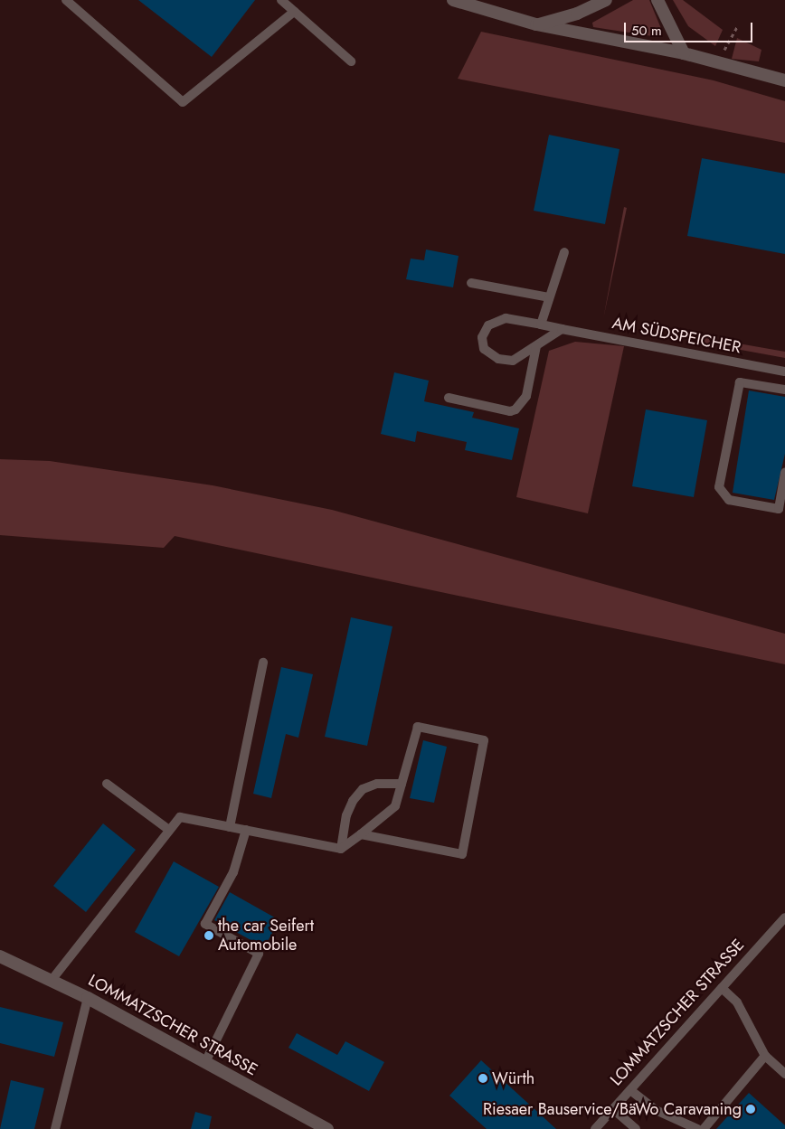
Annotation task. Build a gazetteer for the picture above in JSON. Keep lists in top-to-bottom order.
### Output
{
  "streets": {
    "street": ["LOMMATZSCHER STRASSE"],
    "lane": ["AM SÜDSPEICHER"]
  },
  "places": ["the car Seifert Automobile", "Würth", "Riesaer Bauservice/BäWo Caravaning"],
  "scale_bar": "50 m"
}
